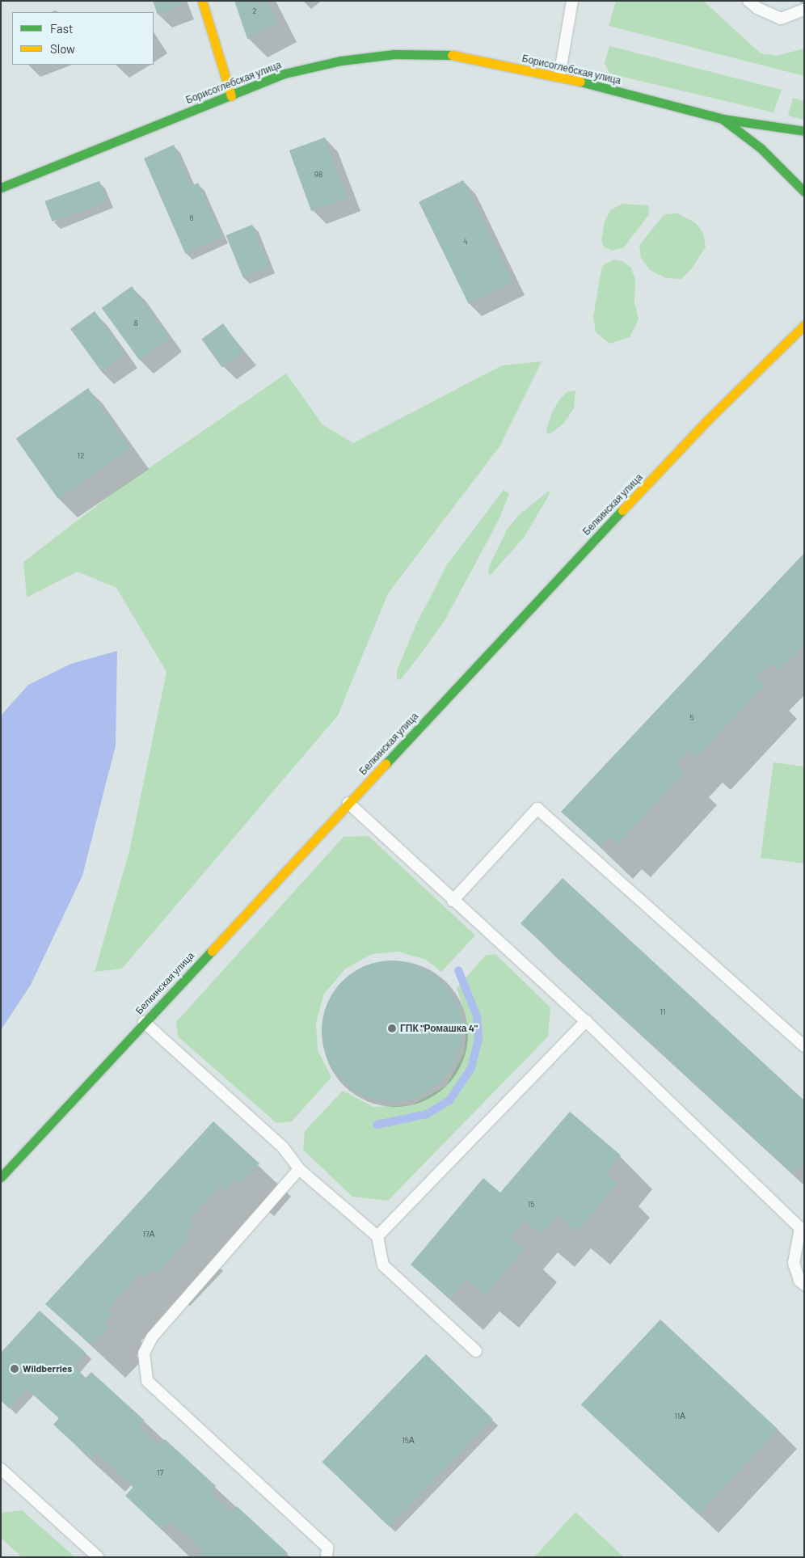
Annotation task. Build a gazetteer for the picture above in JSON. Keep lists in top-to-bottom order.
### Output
{
  "streets": {
    "street": ["Борисоглебская улица", "Белкинская улица"]
  },
  "places": ["ГПК \"Ромашка 4\"", "Wildberries"],
  "house_numbers": [
    "2",
    "98",
    "6",
    "4",
    "8",
    "12",
    "5",
    "11",
    "15",
    "17А",
    "11А",
    "15А",
    "17"
  ],
  "legend": ["Fast", "Slow"]
}
